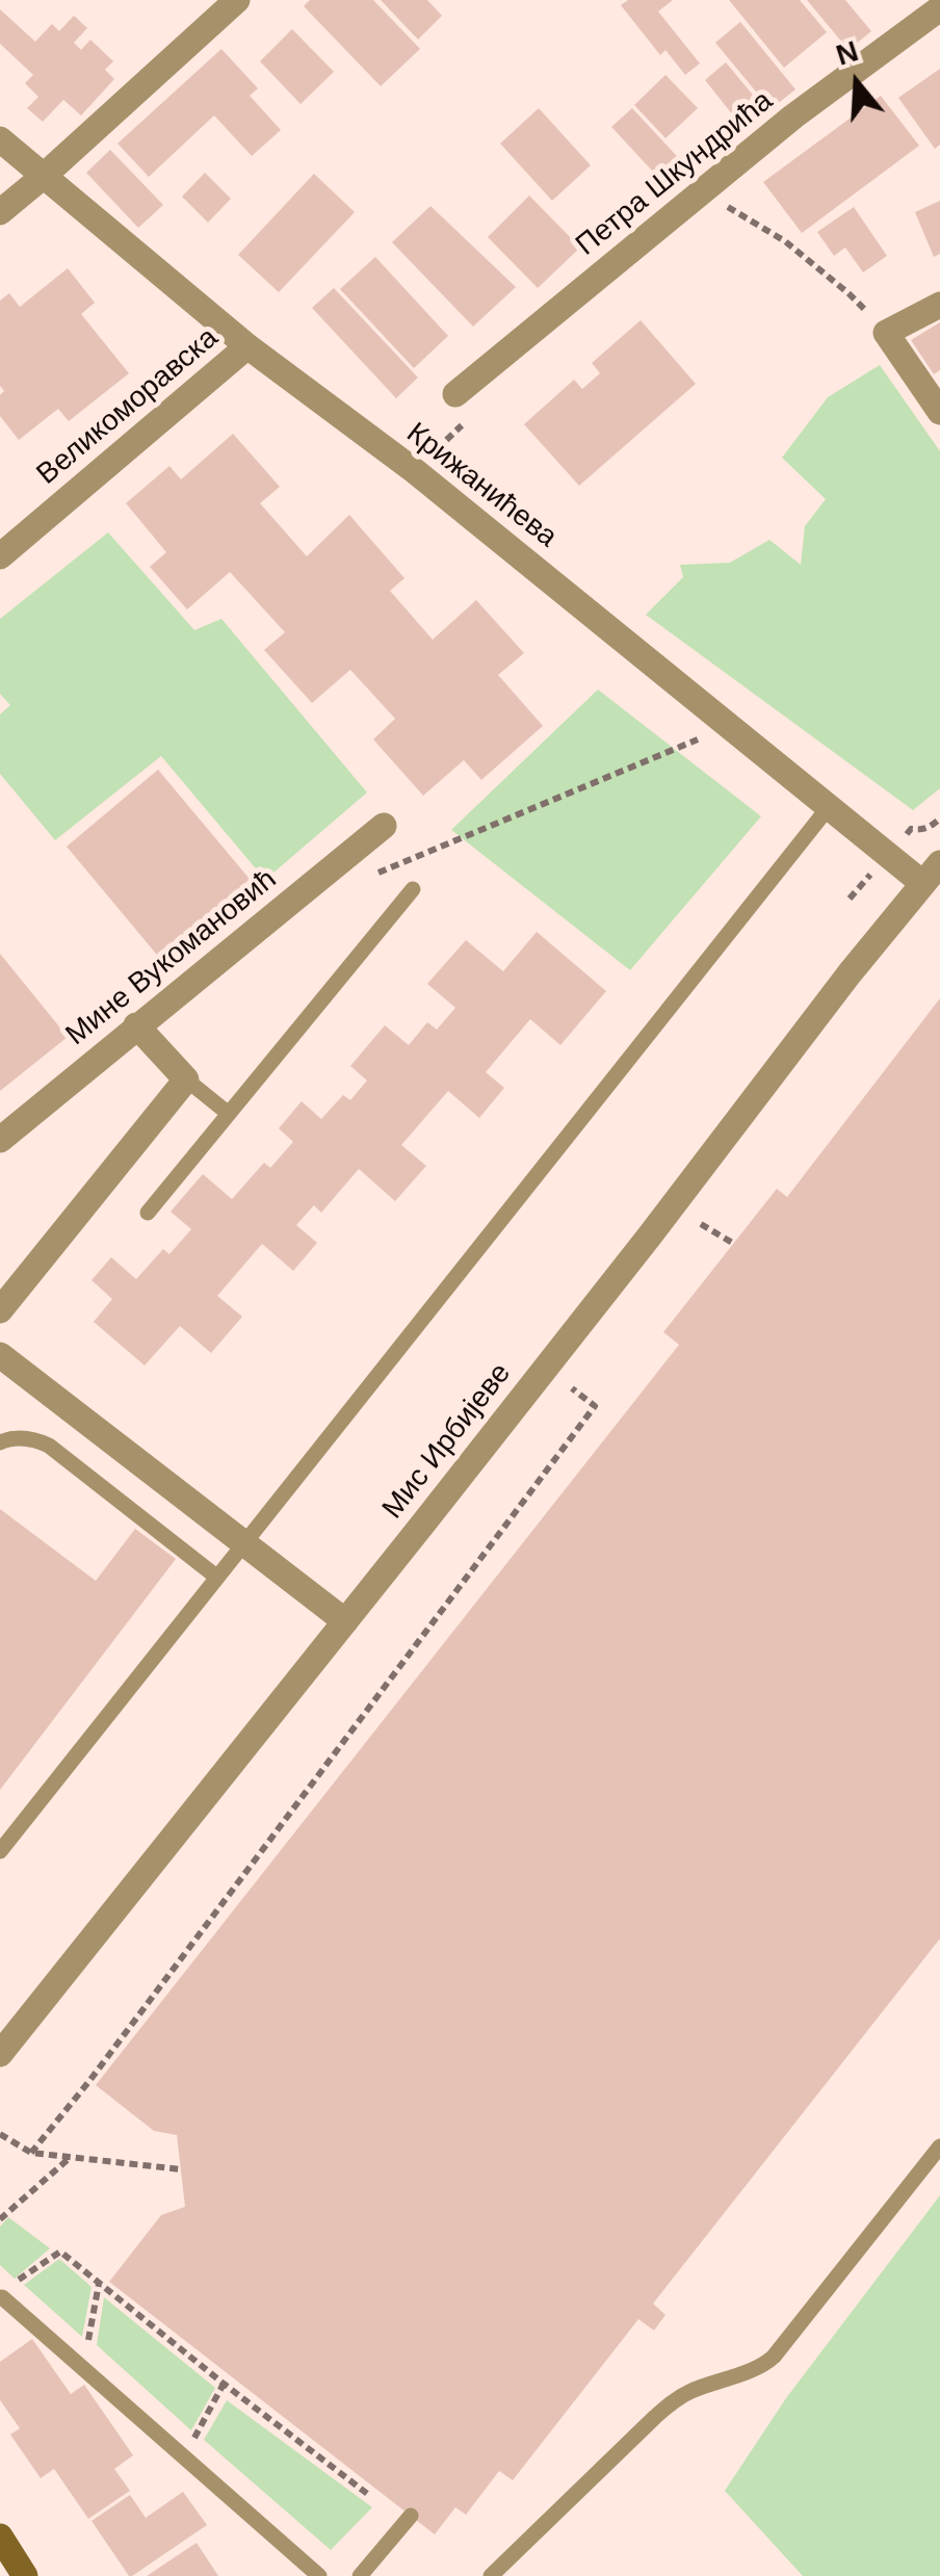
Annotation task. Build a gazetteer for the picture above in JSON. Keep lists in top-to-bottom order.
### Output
{
  "streets": {
    "street": [
      "Петра Шкундрића",
      "Великоморавска",
      "Крижанићева",
      "Мине Вукомановић",
      "Мис Ирбијеве"
    ]
  },
  "crossings": [
    ["Великоморавска", "Крижанићева"],
    ["Крижанићева", "Мис Ирбијеве"]
  ],
  "north": "top"
}
